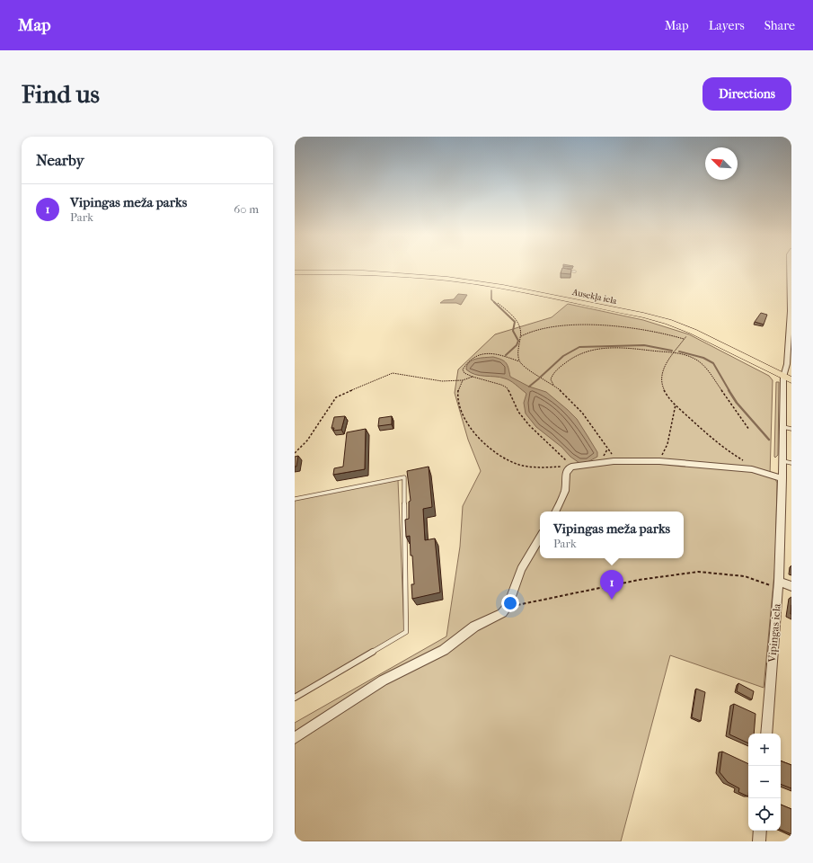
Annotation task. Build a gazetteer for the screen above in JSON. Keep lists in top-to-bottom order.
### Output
{
  "streets": {
    "main road": ["Ausekļa iela"],
    "street": ["Vipingas iela"]
  },
  "crossings": [
    ["Ausekļa iela", "Vipingas iela"]
  ],
  "north": "top left",
  "page": {
    "header": "Map",
    "nav": ["Map", "Layers", "Share"],
    "buttons": "Directions",
    "title": "Find us",
    "heading": "Nearby",
    "list": [
      {
        "mark": "1",
        "name": "Vipingas meža parks",
        "note": "Park",
        "value": "60 m"
      }
    ],
    "popup": ["Vipingas meža parks", "Park"],
    "pins": "1",
    "map_buttons": ["+", "−"]
  }
}
